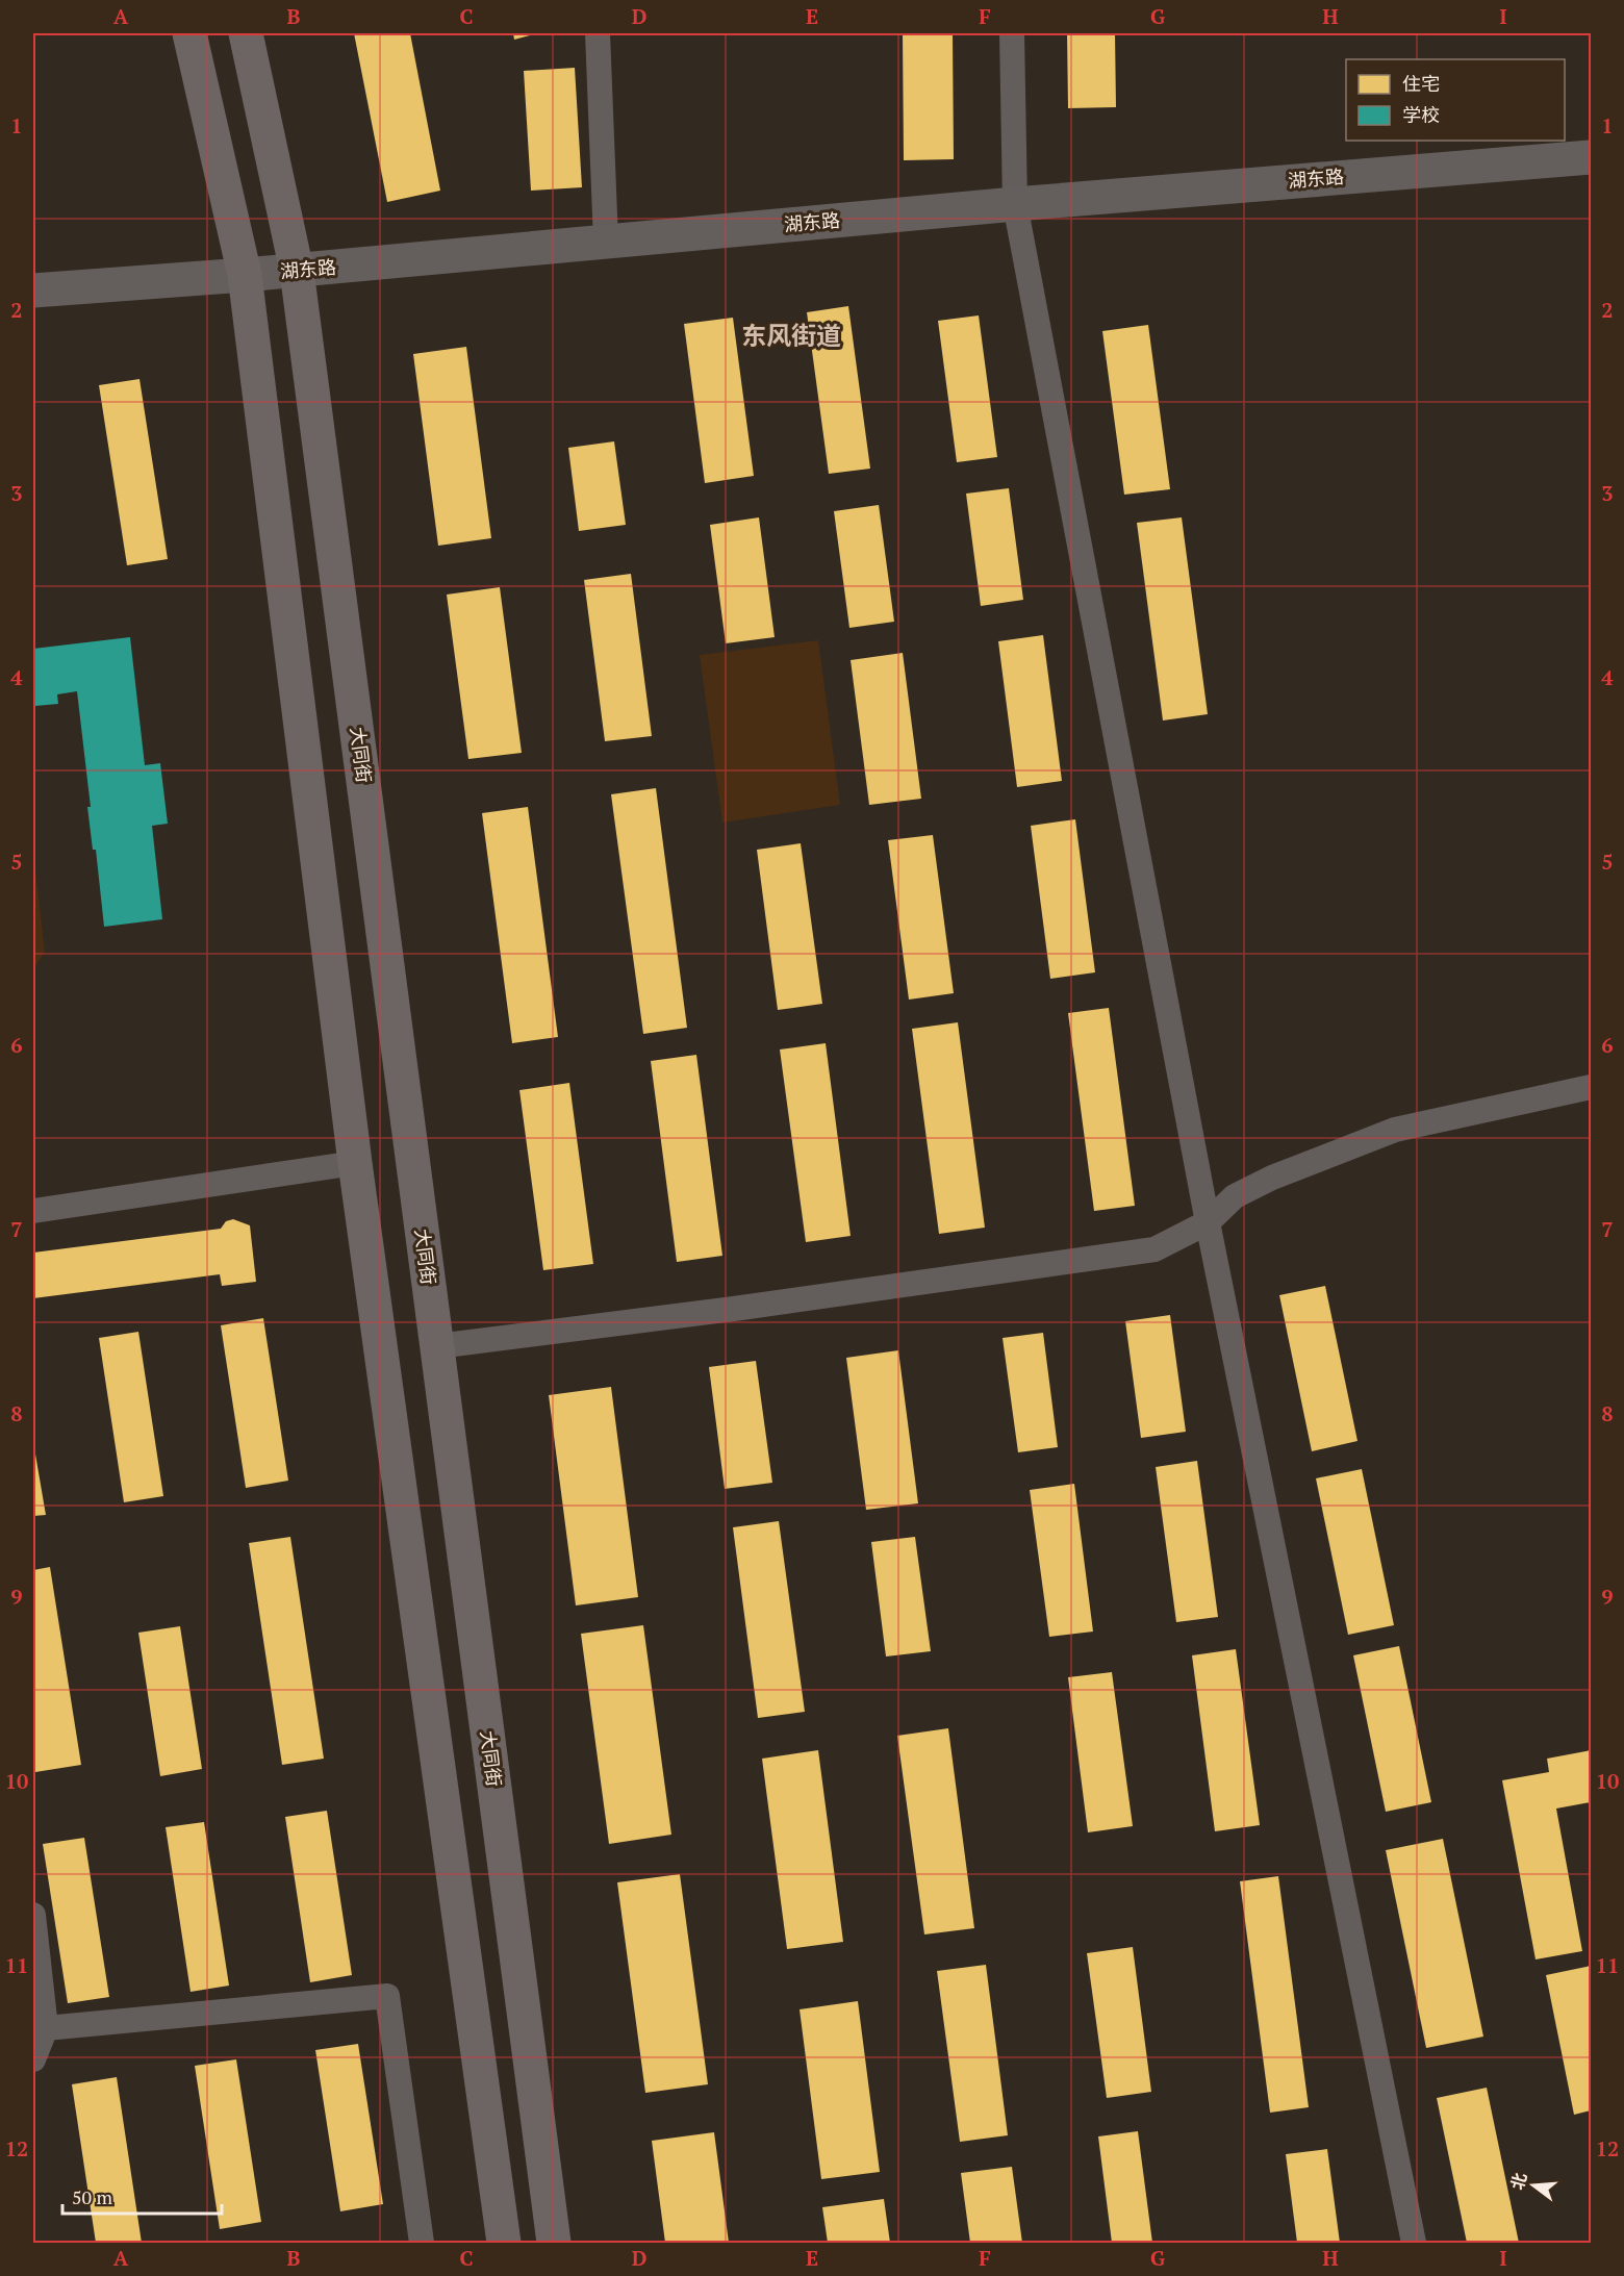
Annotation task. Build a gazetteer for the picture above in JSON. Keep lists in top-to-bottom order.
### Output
{
  "streets": {
    "main road": ["大同街"],
    "street": ["湖东路"]
  },
  "crossings": [
    ["湖东路", "大同街"]
  ],
  "districts": ["东风街道"],
  "legend": ["住宅", "学校"],
  "scale_bar": "50 m",
  "north": "left",
  "grid": {
    "columns": [
      "A",
      "B",
      "C",
      "D",
      "E",
      "F",
      "G",
      "H",
      "I"
    ],
    "rows": [
      "1",
      "2",
      "3",
      "4",
      "5",
      "6",
      "7",
      "8",
      "9",
      "10",
      "11",
      "12"
    ]
  }
}
